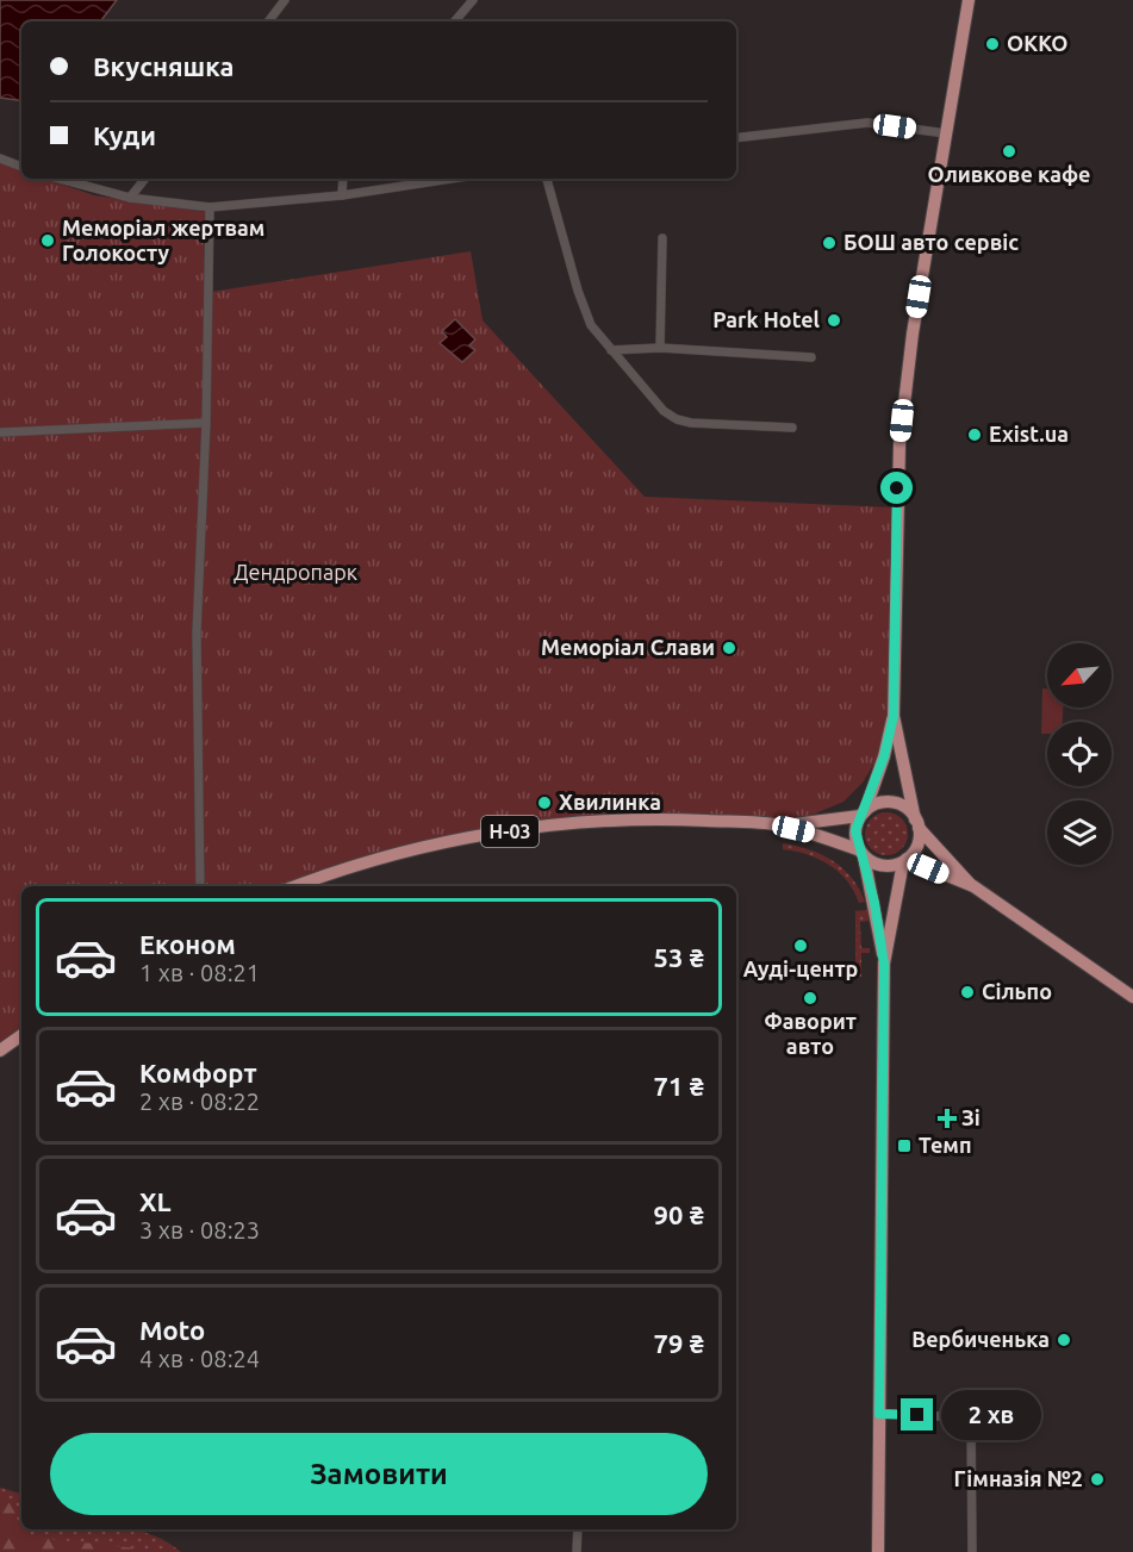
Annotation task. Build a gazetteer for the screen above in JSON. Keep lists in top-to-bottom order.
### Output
{
  "streets": {
    "main road": ["Н-03"]
  },
  "parks": ["Дендропарк"],
  "places": {
    "other": [
      "ОККО",
      "Оливкове кафе",
      "Меморіал жертвам Голокосту",
      "БОШ авто сервіс",
      "Park Hotel",
      "Exist.ua",
      "Меморіал Слави",
      "Хвилинка",
      "Ауді-центр",
      "Сільпо",
      "Фаворит авто",
      "Вербиченька",
      "Гімназія №2"
    ],
    "health": ["Зі"],
    "transit": ["Темп"]
  },
  "north": "bottom left",
  "page": {
    "banner": ["Вкусняшка", "Куди"],
    "list": [
      {
        "name": "Економ",
        "note": "1 хв · 08:21",
        "value": "53 ₴"
      },
      {
        "name": "Комфорт",
        "note": "2 хв · 08:22",
        "value": "71 ₴"
      },
      {
        "name": "XL",
        "note": "3 хв · 08:23",
        "value": "90 ₴"
      },
      {
        "name": "Moto",
        "note": "4 хв · 08:24",
        "value": "79 ₴"
      }
    ],
    "bubble": "2 хв",
    "buttons": "Замовити"
  }
}
